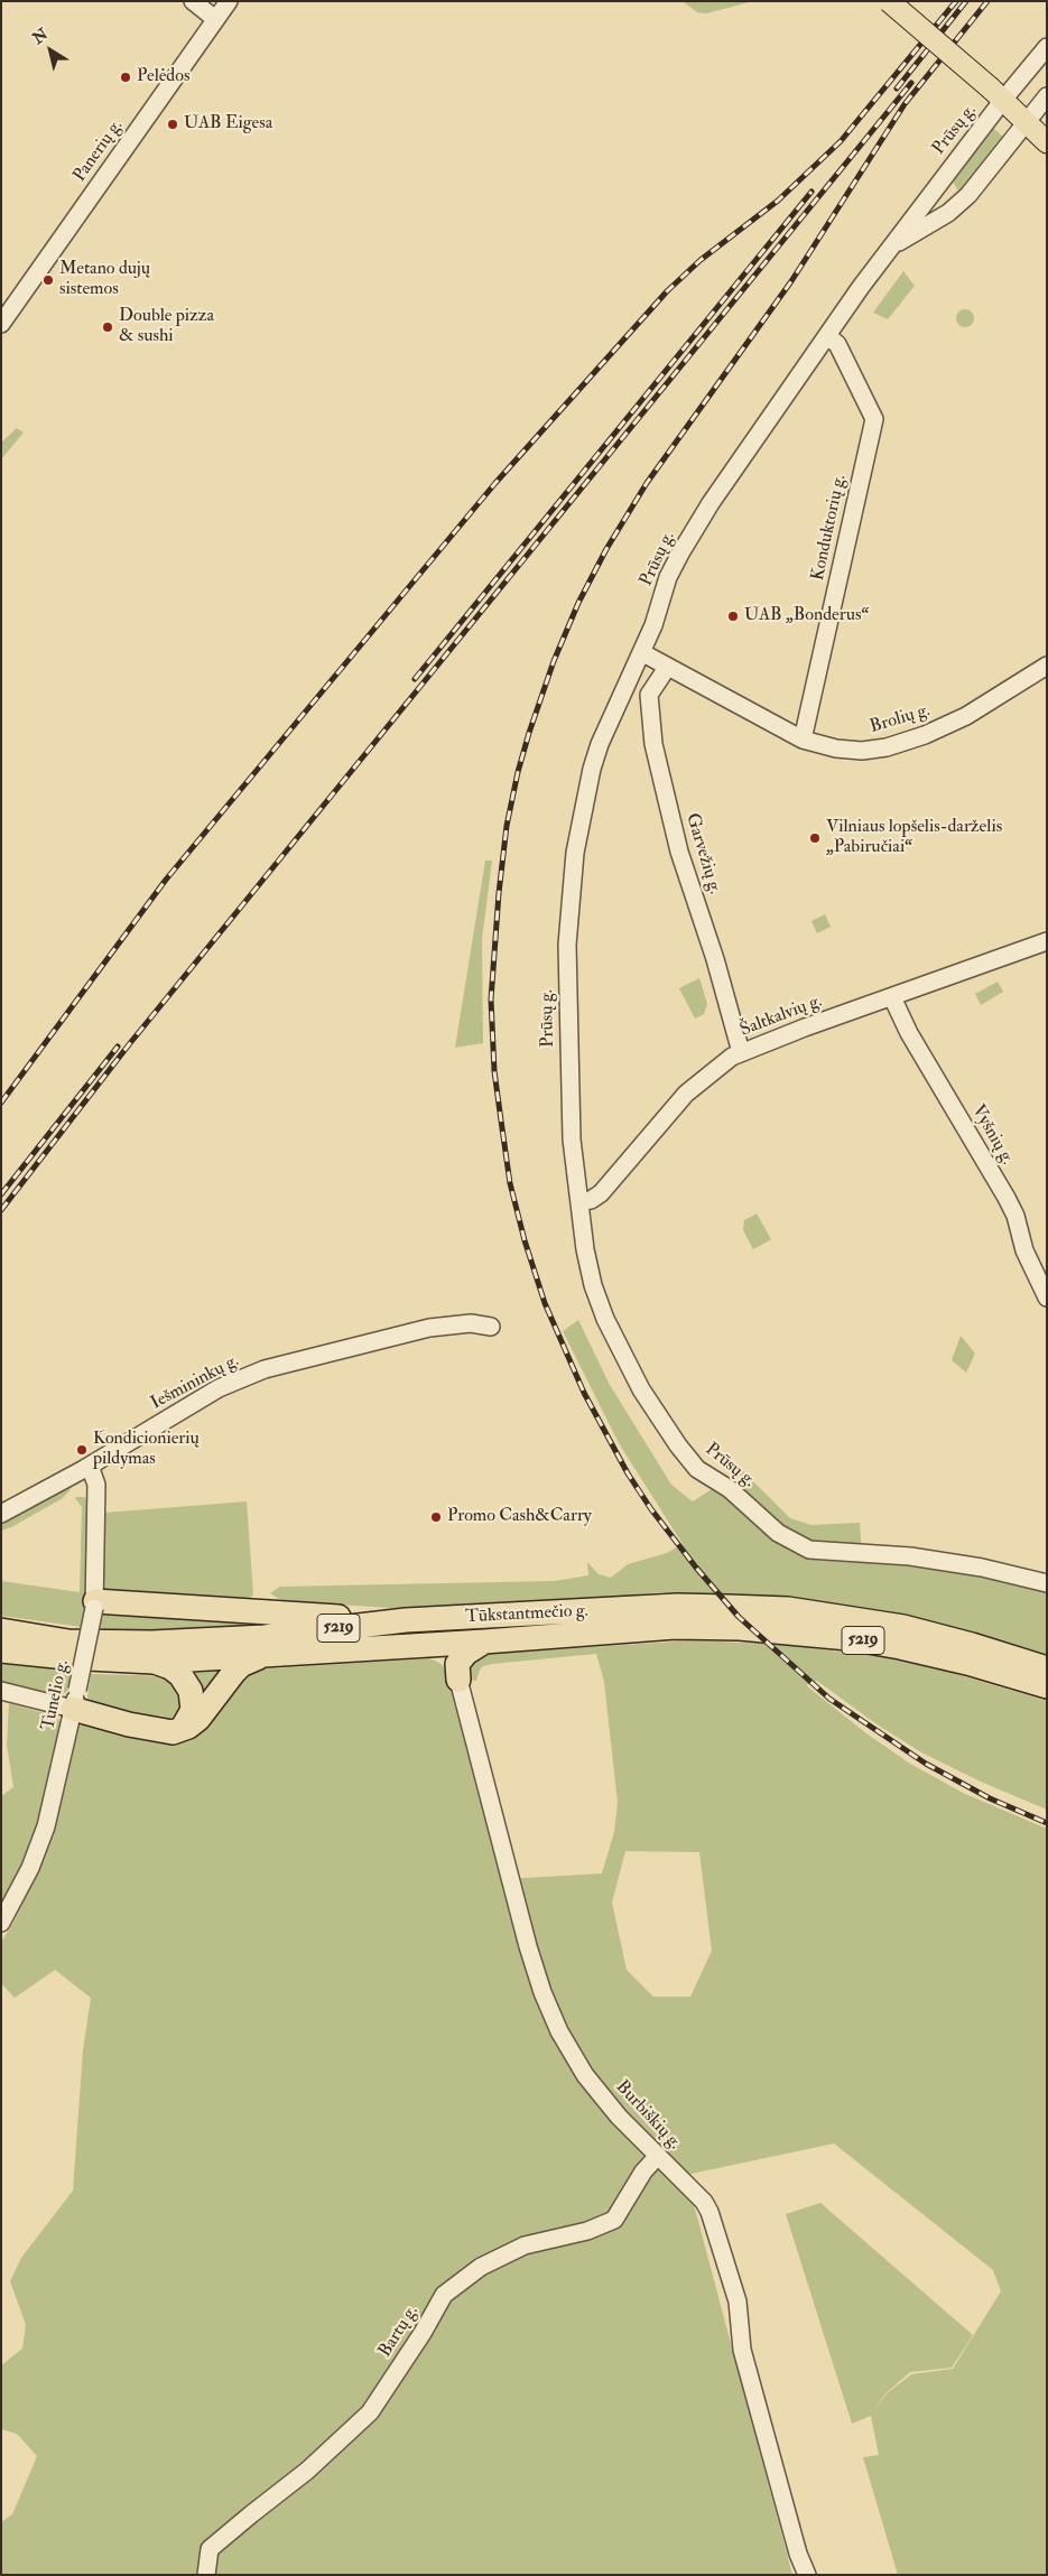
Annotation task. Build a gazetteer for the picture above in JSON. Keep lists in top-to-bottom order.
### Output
{
  "streets": {
    "highway": ["Tūkstantmečio g.", "5219"],
    "street": [
      "Prūsų g.",
      "Panerių g.",
      "Konduktorių g.",
      "Brolių g.",
      "Garvežių g.",
      "Šaltkalvių g.",
      "Vyšnių g.",
      "Iešmininkų g.",
      "Tunelio g.",
      "Burbiškių g.",
      "Bartų g."
    ]
  },
  "crossings": [
    ["Prūsų g.", "Konduktorių g."],
    ["Prūsų g.", "Brolių g."],
    ["Prūsų g.", "Šaltkalvių g."],
    ["Konduktorių g.", "Brolių g."],
    ["Garvežių g.", "Šaltkalvių g."],
    ["Šaltkalvių g.", "Vyšnių g."],
    ["Iešmininkų g.", "Tunelio g."],
    ["Burbiškių g.", "Bartų g."]
  ],
  "places": [
    "Pelėdos",
    "UAB Eigesa",
    "Metano dujų sistemos",
    "Double pizza & sushi",
    "UAB „Bonderus“",
    "Vilniaus lopšelis-darželis „Pabiručiai“",
    "Kondicionierių pildymas",
    "Promo Cash&Carry"
  ],
  "north": "top left"
}
